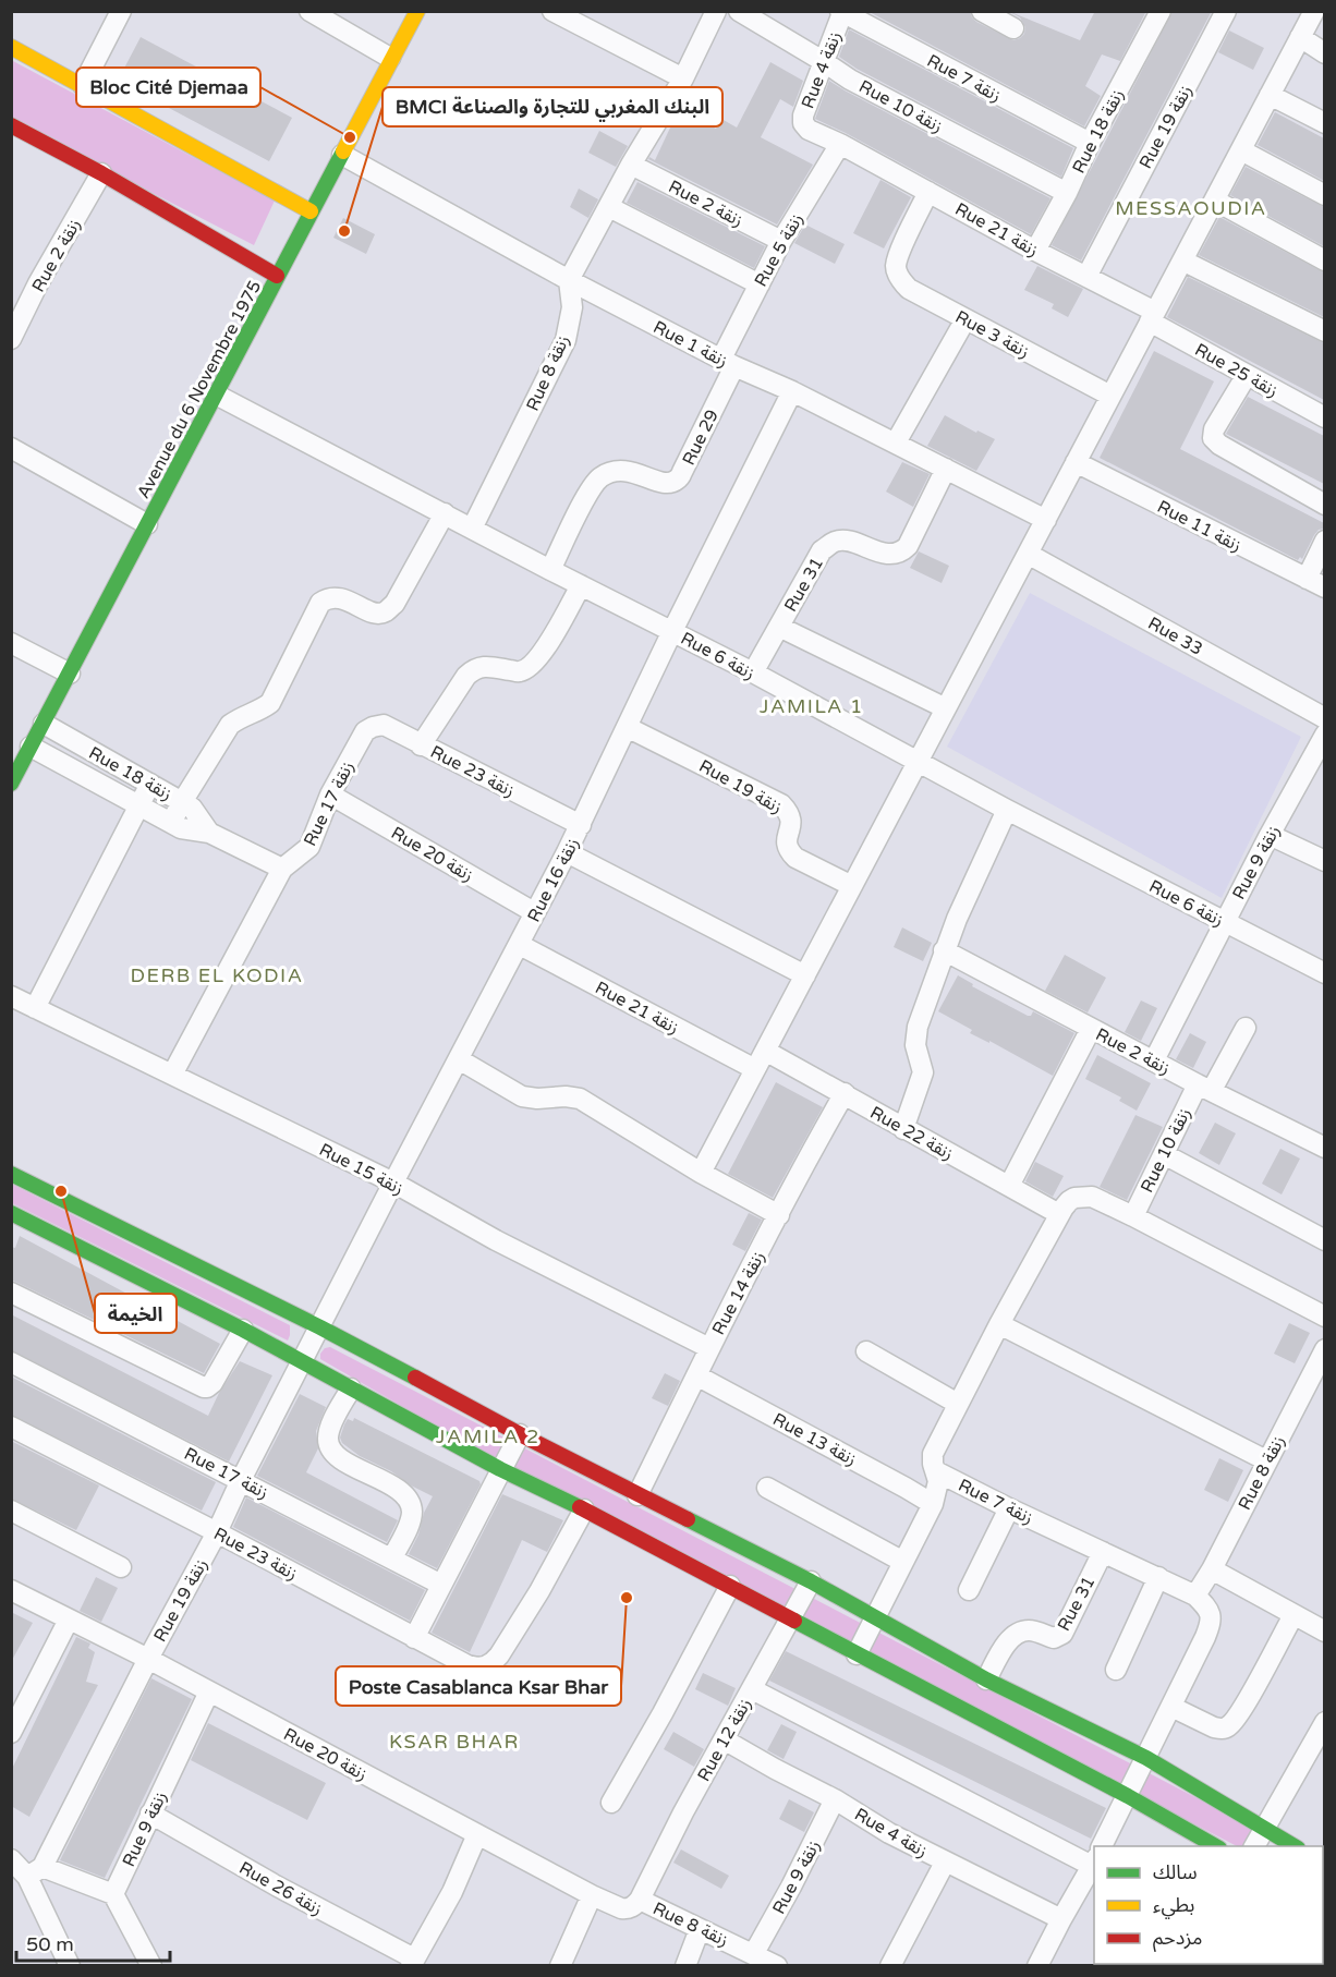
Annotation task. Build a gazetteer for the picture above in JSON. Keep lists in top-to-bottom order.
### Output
{
  "streets": {
    "street": [
      "Rue 4 زنقة",
      "Rue 7 زنقة",
      "Rue 10 زنقة",
      "Rue 19 زنقة",
      "Rue 18 زنقة",
      "Rue 2 زنقة",
      "Rue 21 زنقة",
      "Rue 5 زنقة",
      "Rue 3 زنقة",
      "Rue 1 زنقة",
      "Rue 25 زنقة",
      "Rue 8 زنقة",
      "Avenue du 6 Novembre 1975",
      "Rue 29",
      "Rue 11 زنقة",
      "Rue 31",
      "Rue 33",
      "Rue 6 زنقة",
      "Rue 23 زنقة",
      "Rue 17 زنقة",
      "Rue 20 زنقة",
      "Rue 9 زنقة",
      "Rue 16 زنقة",
      "Rue 22 زنقة",
      "Rue 15 زنقة",
      "Rue 14 زنقة",
      "Rue 13 زنقة",
      "Rue 12 زنقة",
      "Rue 26 زنقة"
    ]
  },
  "crossings": [
    ["Rue 4 زنقة", "Rue 7 زنقة"],
    ["Rue 4 زنقة", "Rue 10 زنقة"],
    ["Rue 4 زنقة", "Rue 21 زنقة"],
    ["Rue 4 زنقة", "Rue 5 زنقة"],
    ["Rue 4 زنقة", "Rue 9 زنقة"],
    ["Rue 4 زنقة", "Rue 12 زنقة"],
    ["Rue 7 زنقة", "Rue 18 زنقة"],
    ["Rue 7 زنقة", "Rue 8 زنقة"],
    ["Rue 7 زنقة", "Rue 31"],
    ["Rue 7 زنقة", "Rue 13 زنقة"],
    ["Rue 10 زنقة", "Rue 18 زنقة"],
    ["Rue 10 زنقة", "Rue 2 زنقة"],
    ["Rue 19 زنقة", "Rue 21 زنقة"],
    ["Rue 19 زنقة", "Rue 23 زنقة"],
    ["Rue 19 زنقة", "Rue 17 زنقة"],
    ["Rue 19 زنقة", "Rue 20 زنقة"],
    ["Rue 19 زنقة", "Rue 16 زنقة"],
    ["Rue 18 زنقة", "Rue 21 زنقة"],
    ["Rue 18 زنقة", "Avenue du 6 Novembre 1975"],
    ["Rue 18 زنقة", "Rue 17 زنقة"],
    ["Rue 2 زنقة", "Rue 5 زنقة"],
    ["Rue 2 زنقة", "Rue 9 زنقة"],
    ["Rue 21 زنقة", "Rue 5 زنقة"],
    ["Rue 21 زنقة", "Rue 3 زنقة"],
    ["Rue 21 زنقة", "Rue 25 زنقة"],
    ["Rue 21 زنقة", "Rue 16 زنقة"],
    ["Rue 5 زنقة", "Rue 1 زنقة"],
    ["Rue 5 زنقة", "Rue 29"],
    ["Rue 1 زنقة", "Rue 8 زنقة"],
    ["Rue 1 زنقة", "Avenue du 6 Novembre 1975"],
    ["Rue 1 زنقة", "Rue 29"],
    ["Rue 1 زنقة", "Rue 31"],
    ["Rue 1 زنقة", "Rue 16 زنقة"],
    ["Rue 8 زنقة", "Rue 6 زنقة"],
    ["Rue 8 زنقة", "Rue 20 زنقة"],
    ["Rue 8 زنقة", "Rue 9 زنقة"],
    ["Rue 8 زنقة", "Rue 12 زنقة"],
    ["Avenue du 6 Novembre 1975", "Rue 6 زنقة"],
    ["Rue 29", "Rue 6 زنقة"],
    ["Rue 31", "Rue 6 زنقة"],
    ["Rue 6 زنقة", "Rue 9 زنقة"],
    ["Rue 6 زنقة", "Rue 16 زنقة"],
    ["Rue 23 زنقة", "Rue 17 زنقة"],
    ["Rue 23 زنقة", "Rue 16 زنقة"],
    ["Rue 17 زنقة", "Rue 20 زنقة"],
    ["Rue 17 زنقة", "Rue 15 زنقة"],
    ["Rue 20 زنقة", "Rue 9 زنقة"],
    ["Rue 20 زنقة", "Rue 16 زنقة"],
    ["Rue 20 زنقة", "Rue 12 زنقة"],
    ["Rue 9 زنقة", "Rue 26 زنقة"],
    ["Rue 16 زنقة", "Rue 15 زنقة"],
    ["Rue 22 زنقة", "Rue 14 زنقة"],
    ["Rue 15 زنقة", "Rue 14 زنقة"],
    ["Rue 14 زنقة", "Rue 13 زنقة"]
  ],
  "districts": [
    "MESSAOUDIA",
    "JAMILA 1",
    "DERB EL KODIA",
    "JAMILA 2",
    "KSAR BHAR"
  ],
  "places": [
    "Bloc Cité Djemaa",
    "BMCI البنك المغربي للتجارة والصناعة",
    "الخيمة",
    "Poste Casablanca Ksar Bhar"
  ],
  "legend": ["سالك", "بطيء", "مزدحم"],
  "scale_bar": "50 m"
}
